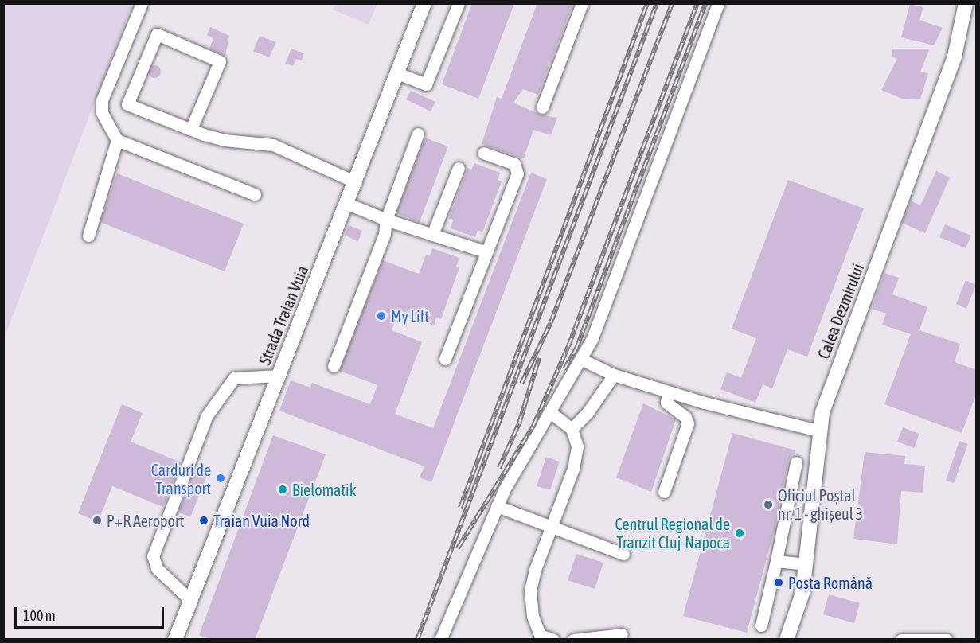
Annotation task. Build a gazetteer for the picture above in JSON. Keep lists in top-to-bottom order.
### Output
{
  "streets": {
    "main road": ["Calea Dezmirului", "Strada Traian Vuia"]
  },
  "places": [
    "My Lift",
    "Carduri de Transport",
    "Bielomatik",
    "Oficiul Poștal nr. 1 - ghișeul 3",
    "P+R Aeroport",
    "Traian Vuia Nord",
    "Centrul Regional de Tranzit Cluj-Napoca",
    "Poșta Română"
  ],
  "scale_bar": "100 m"
}
